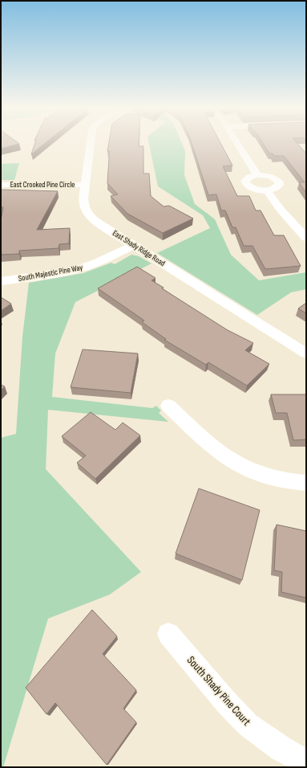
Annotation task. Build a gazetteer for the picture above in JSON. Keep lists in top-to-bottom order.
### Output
{
  "streets": {
    "street": [
      "East Crooked Pine Circle",
      "East Shady Ridge Road",
      "South Majestic Pine Way",
      "South Shady Pine Court"
    ]
  },
  "crossings": [
    ["East Crooked Pine Circle", "East Shady Ridge Road"],
    ["East Shady Ridge Road", "South Majestic Pine Way"]
  ]
}
